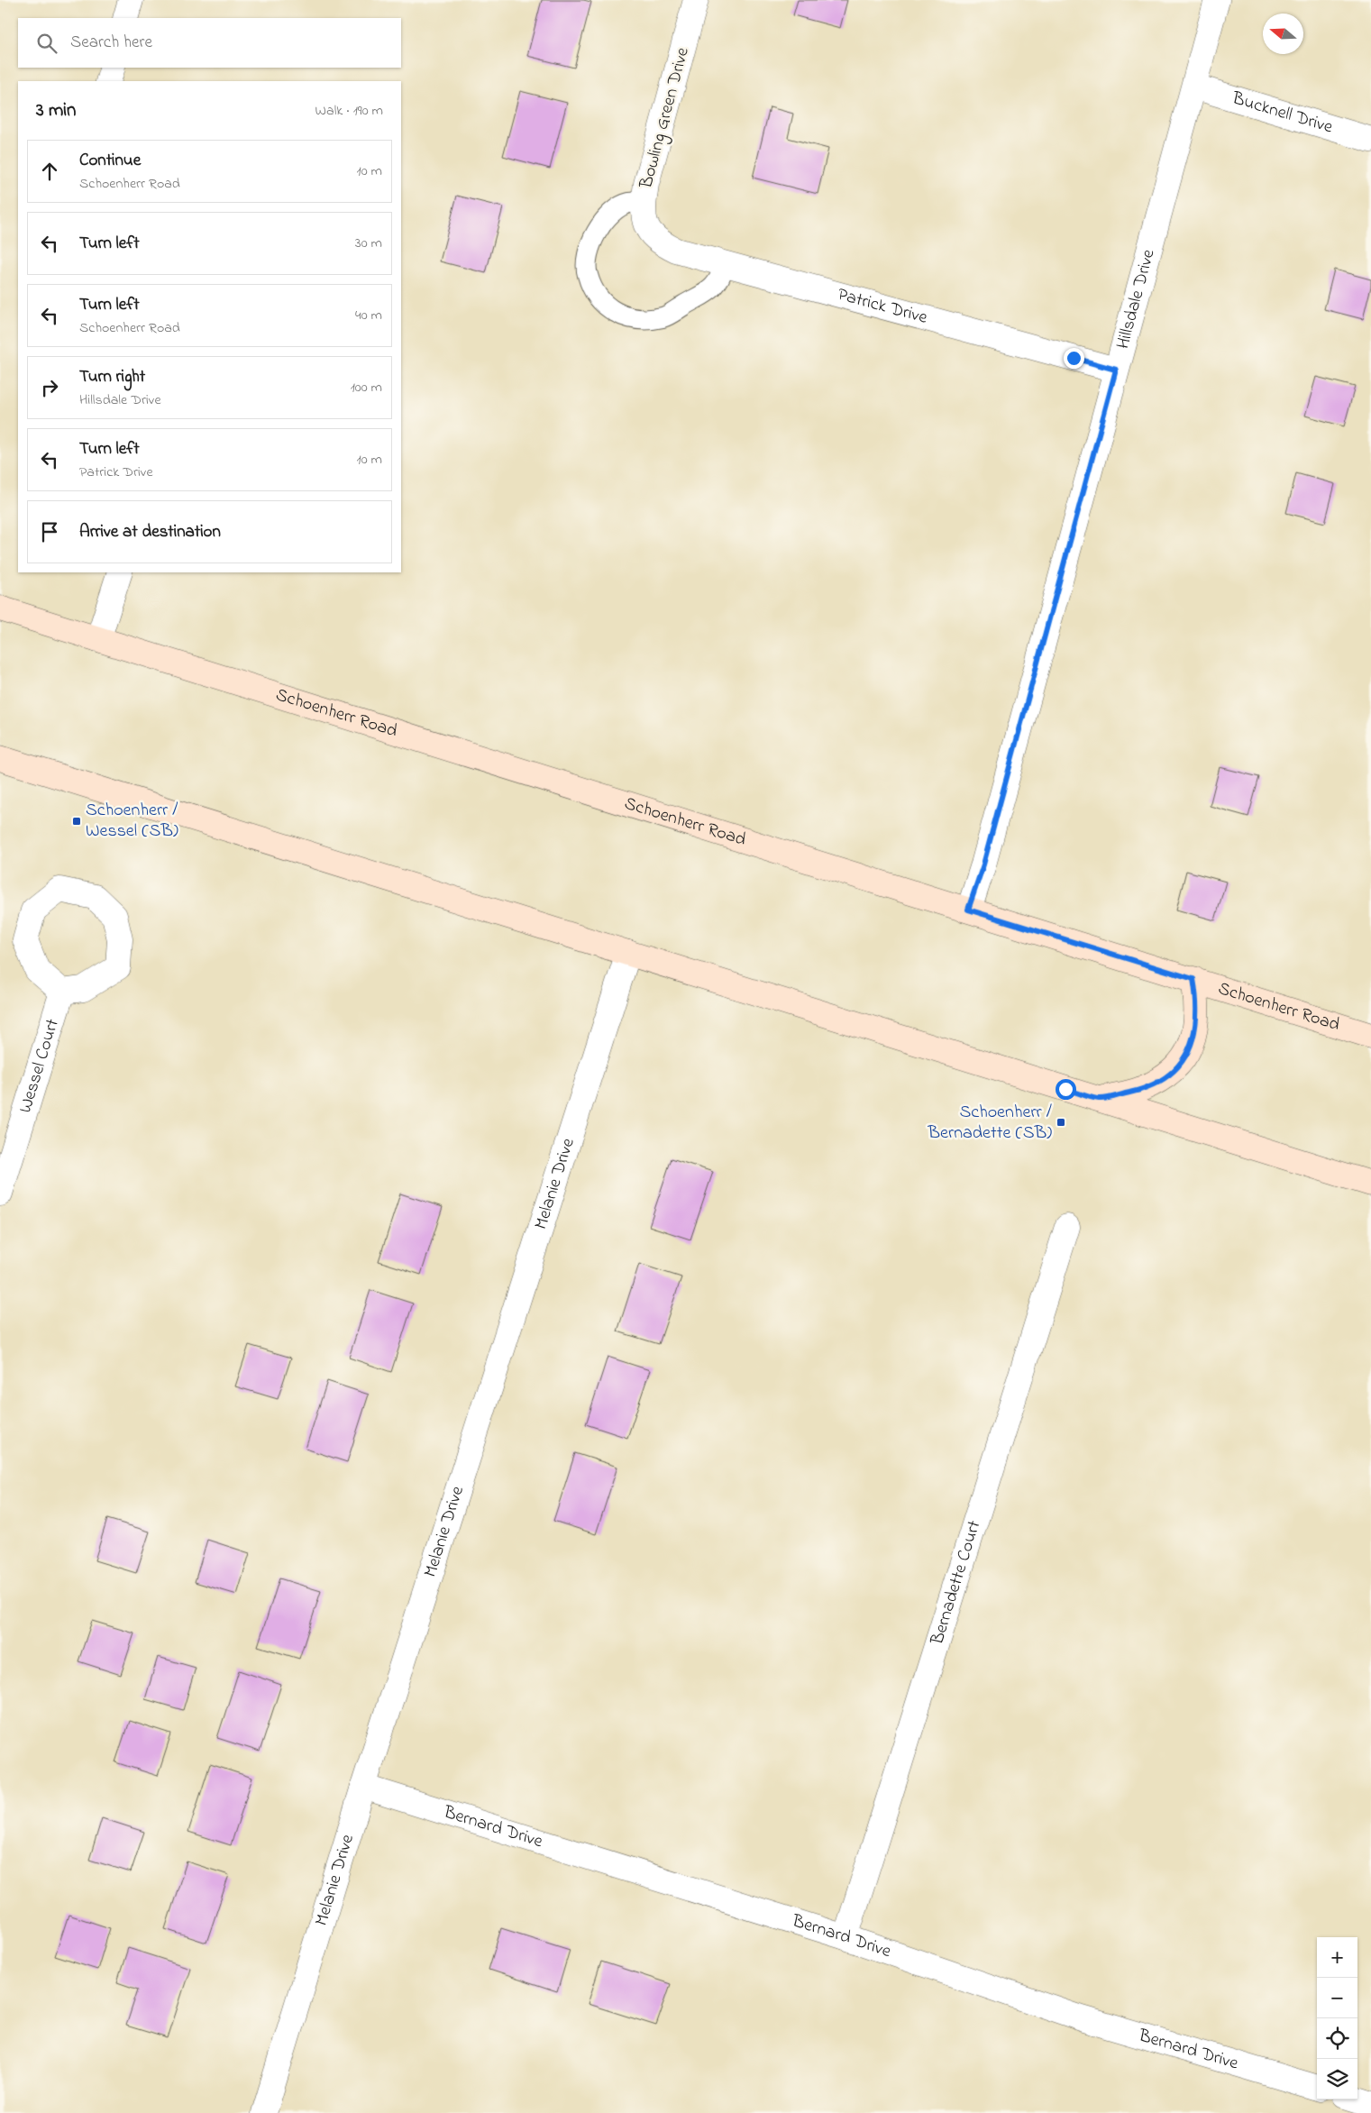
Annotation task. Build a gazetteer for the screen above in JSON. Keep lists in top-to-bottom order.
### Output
{
  "streets": {
    "main road": ["Schoenherr Road"],
    "street": [
      "Bucknell Drive",
      "Bowling Green Drive",
      "Hillsdale Drive",
      "Patrick Drive",
      "Wessel Court",
      "Melanie Drive",
      "Bernadette Court",
      "Bernard Drive"
    ]
  },
  "crossings": [
    ["Bucknell Drive", "Hillsdale Drive"],
    ["Bowling Green Drive", "Patrick Drive"],
    ["Hillsdale Drive", "Patrick Drive"],
    ["Hillsdale Drive", "Schoenherr Road"],
    ["Melanie Drive", "Bernard Drive"],
    ["Bernadette Court", "Bernard Drive"]
  ],
  "places": {
    "transit": ["Schoenherr / Wessel (SB)", "Schoenherr / Bernadette (SB)"]
  },
  "north": "left",
  "page": {
    "search": "Search here",
    "heading": ["3 min", "Walk · 190 m"],
    "list": [
      ["Continue", "Schoenherr Road", "10 m"],
      ["Turn left", "30 m"],
      ["Turn left", "Schoenherr Road", "40 m"],
      ["Turn right", "Hillsdale Drive", "100 m"],
      ["Turn left", "Patrick Drive", "10 m"],
      "Arrive at destination"
    ],
    "map_buttons": ["+", "−"]
  }
}
